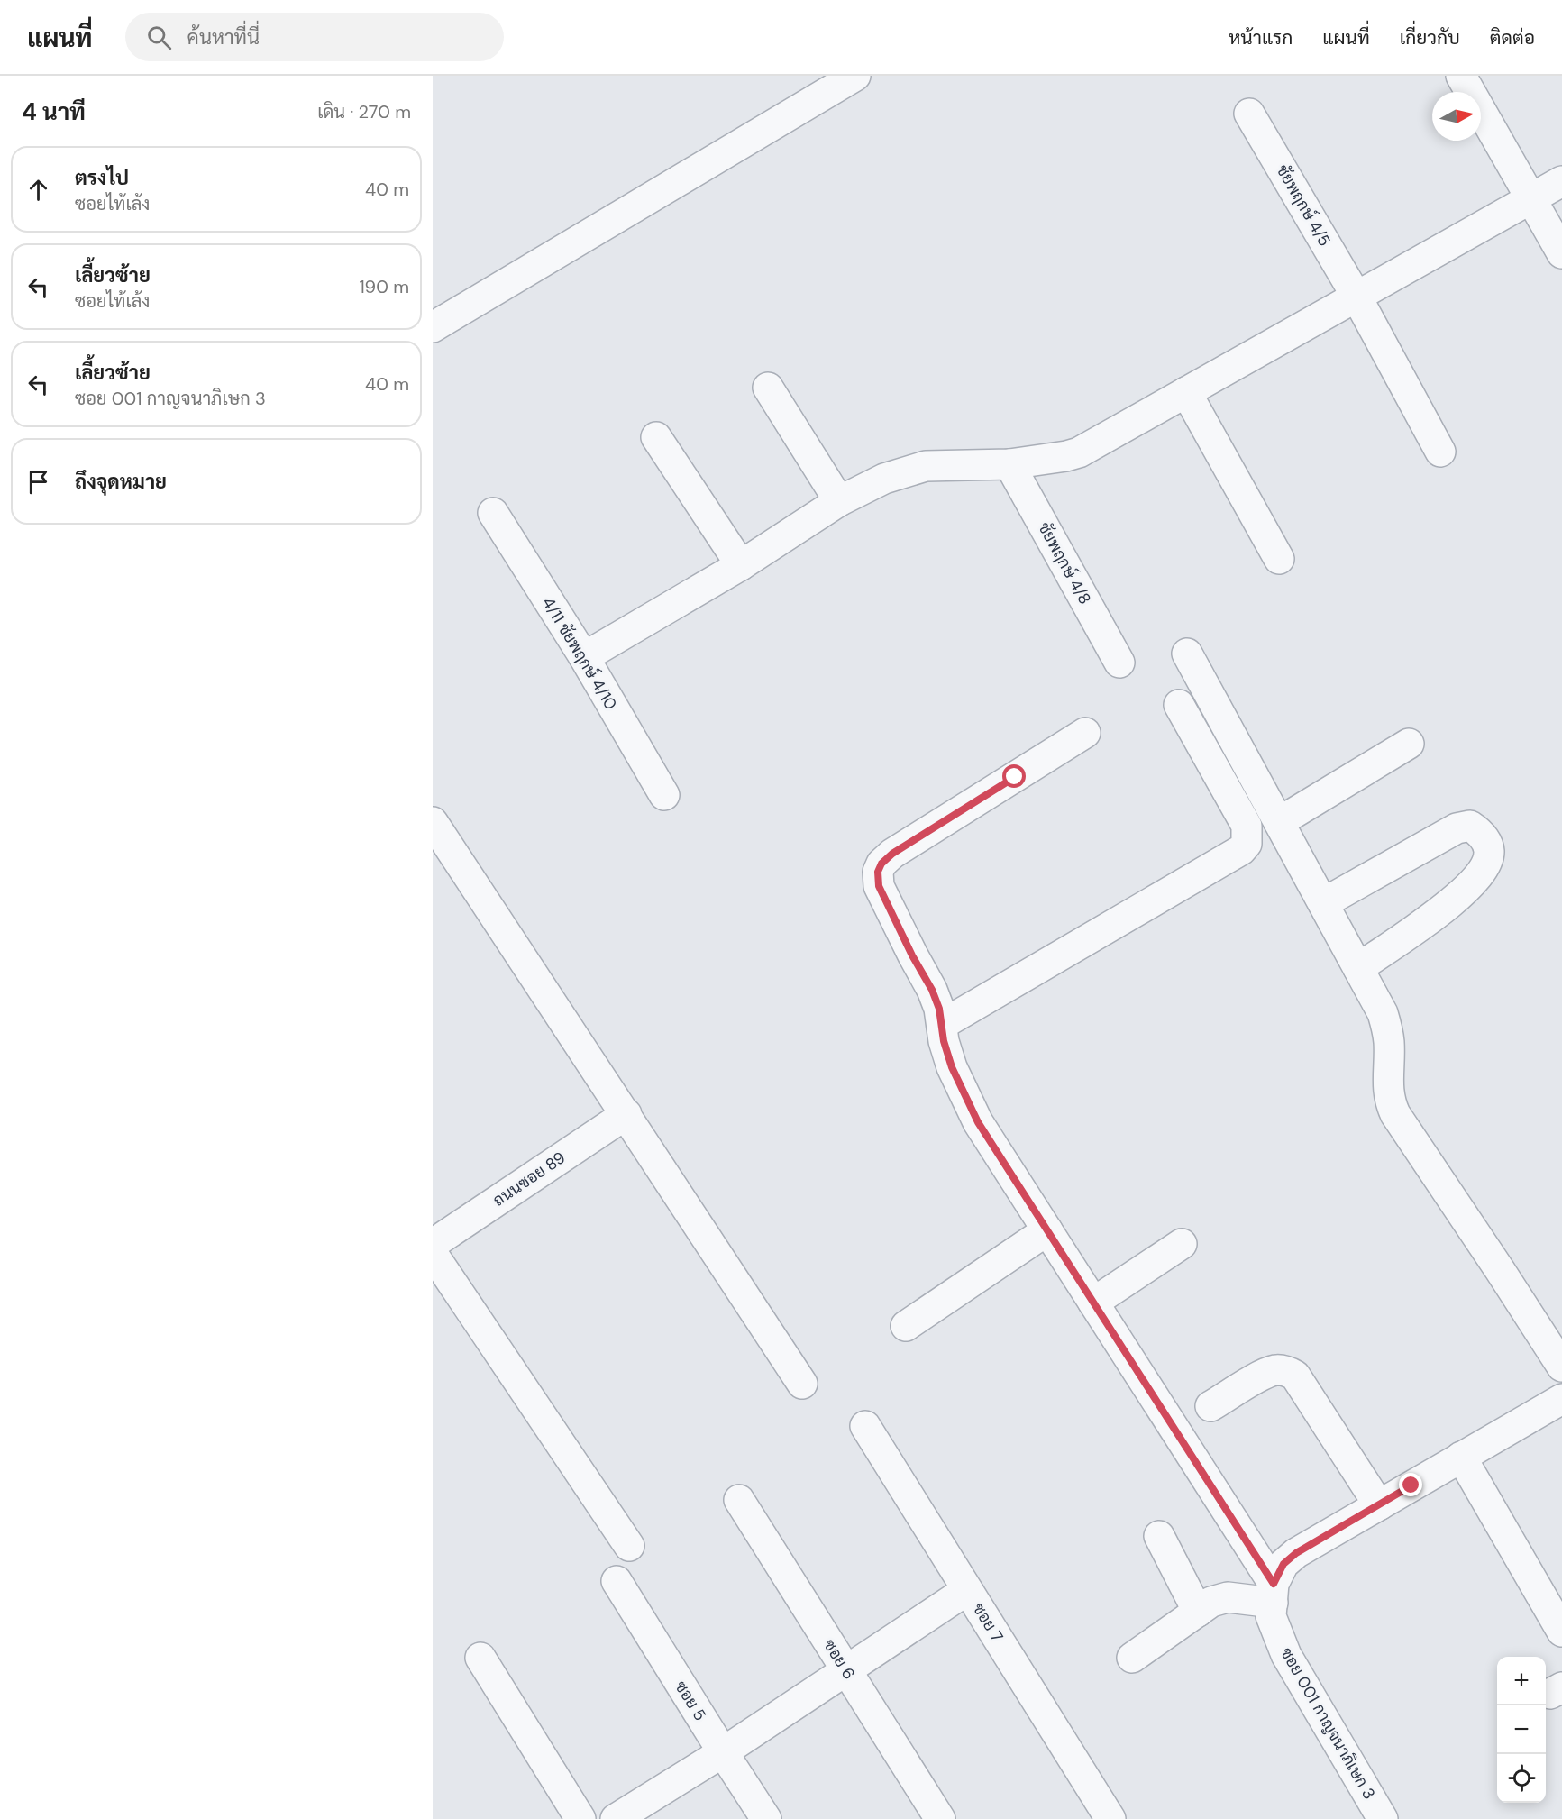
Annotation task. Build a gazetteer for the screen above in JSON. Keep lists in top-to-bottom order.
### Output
{
  "streets": {
    "street": [
      "ชัยพฤกษ์ 4/5",
      "ชัยพฤกษ์ 4/8",
      "4/11 ชัยพฤกษ์ 4/10",
      "ถนนซอย 89",
      "ซอย 7",
      "ซอย 6",
      "ซอย 5",
      "ซอย 001 กาญจนาภิเษก 3"
    ]
  },
  "north": "right",
  "page": {
    "header": "แผนที่",
    "search": "ค้นหาที่นี่",
    "nav": [
      "หน้าแรก",
      "แผนที่",
      "เกี่ยวกับ",
      "ติดต่อ"
    ],
    "heading": ["4 นาที", "เดิน · 270 m"],
    "list": [
      ["ตรงไป", "ซอยไท้เล้ง", "40 m"],
      ["เลี้ยวซ้าย", "ซอยไท้เล้ง", "190 m"],
      ["เลี้ยวซ้าย", "ซอย 001 กาญจนาภิเษก 3", "40 m"],
      "ถึงจุดหมาย"
    ],
    "map_buttons": ["+", "−"]
  }
}
